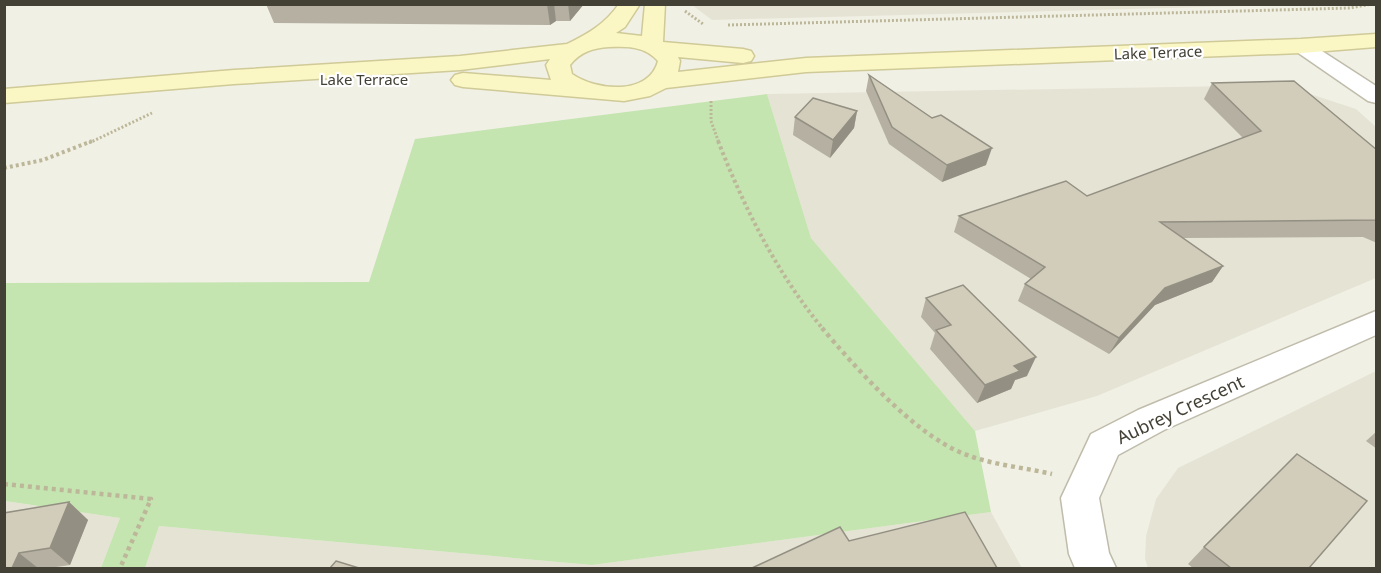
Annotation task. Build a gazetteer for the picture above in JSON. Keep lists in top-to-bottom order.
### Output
{
  "streets": {
    "main road": ["Lake Terrace"],
    "street": ["Aubrey Crescent"]
  }
}
